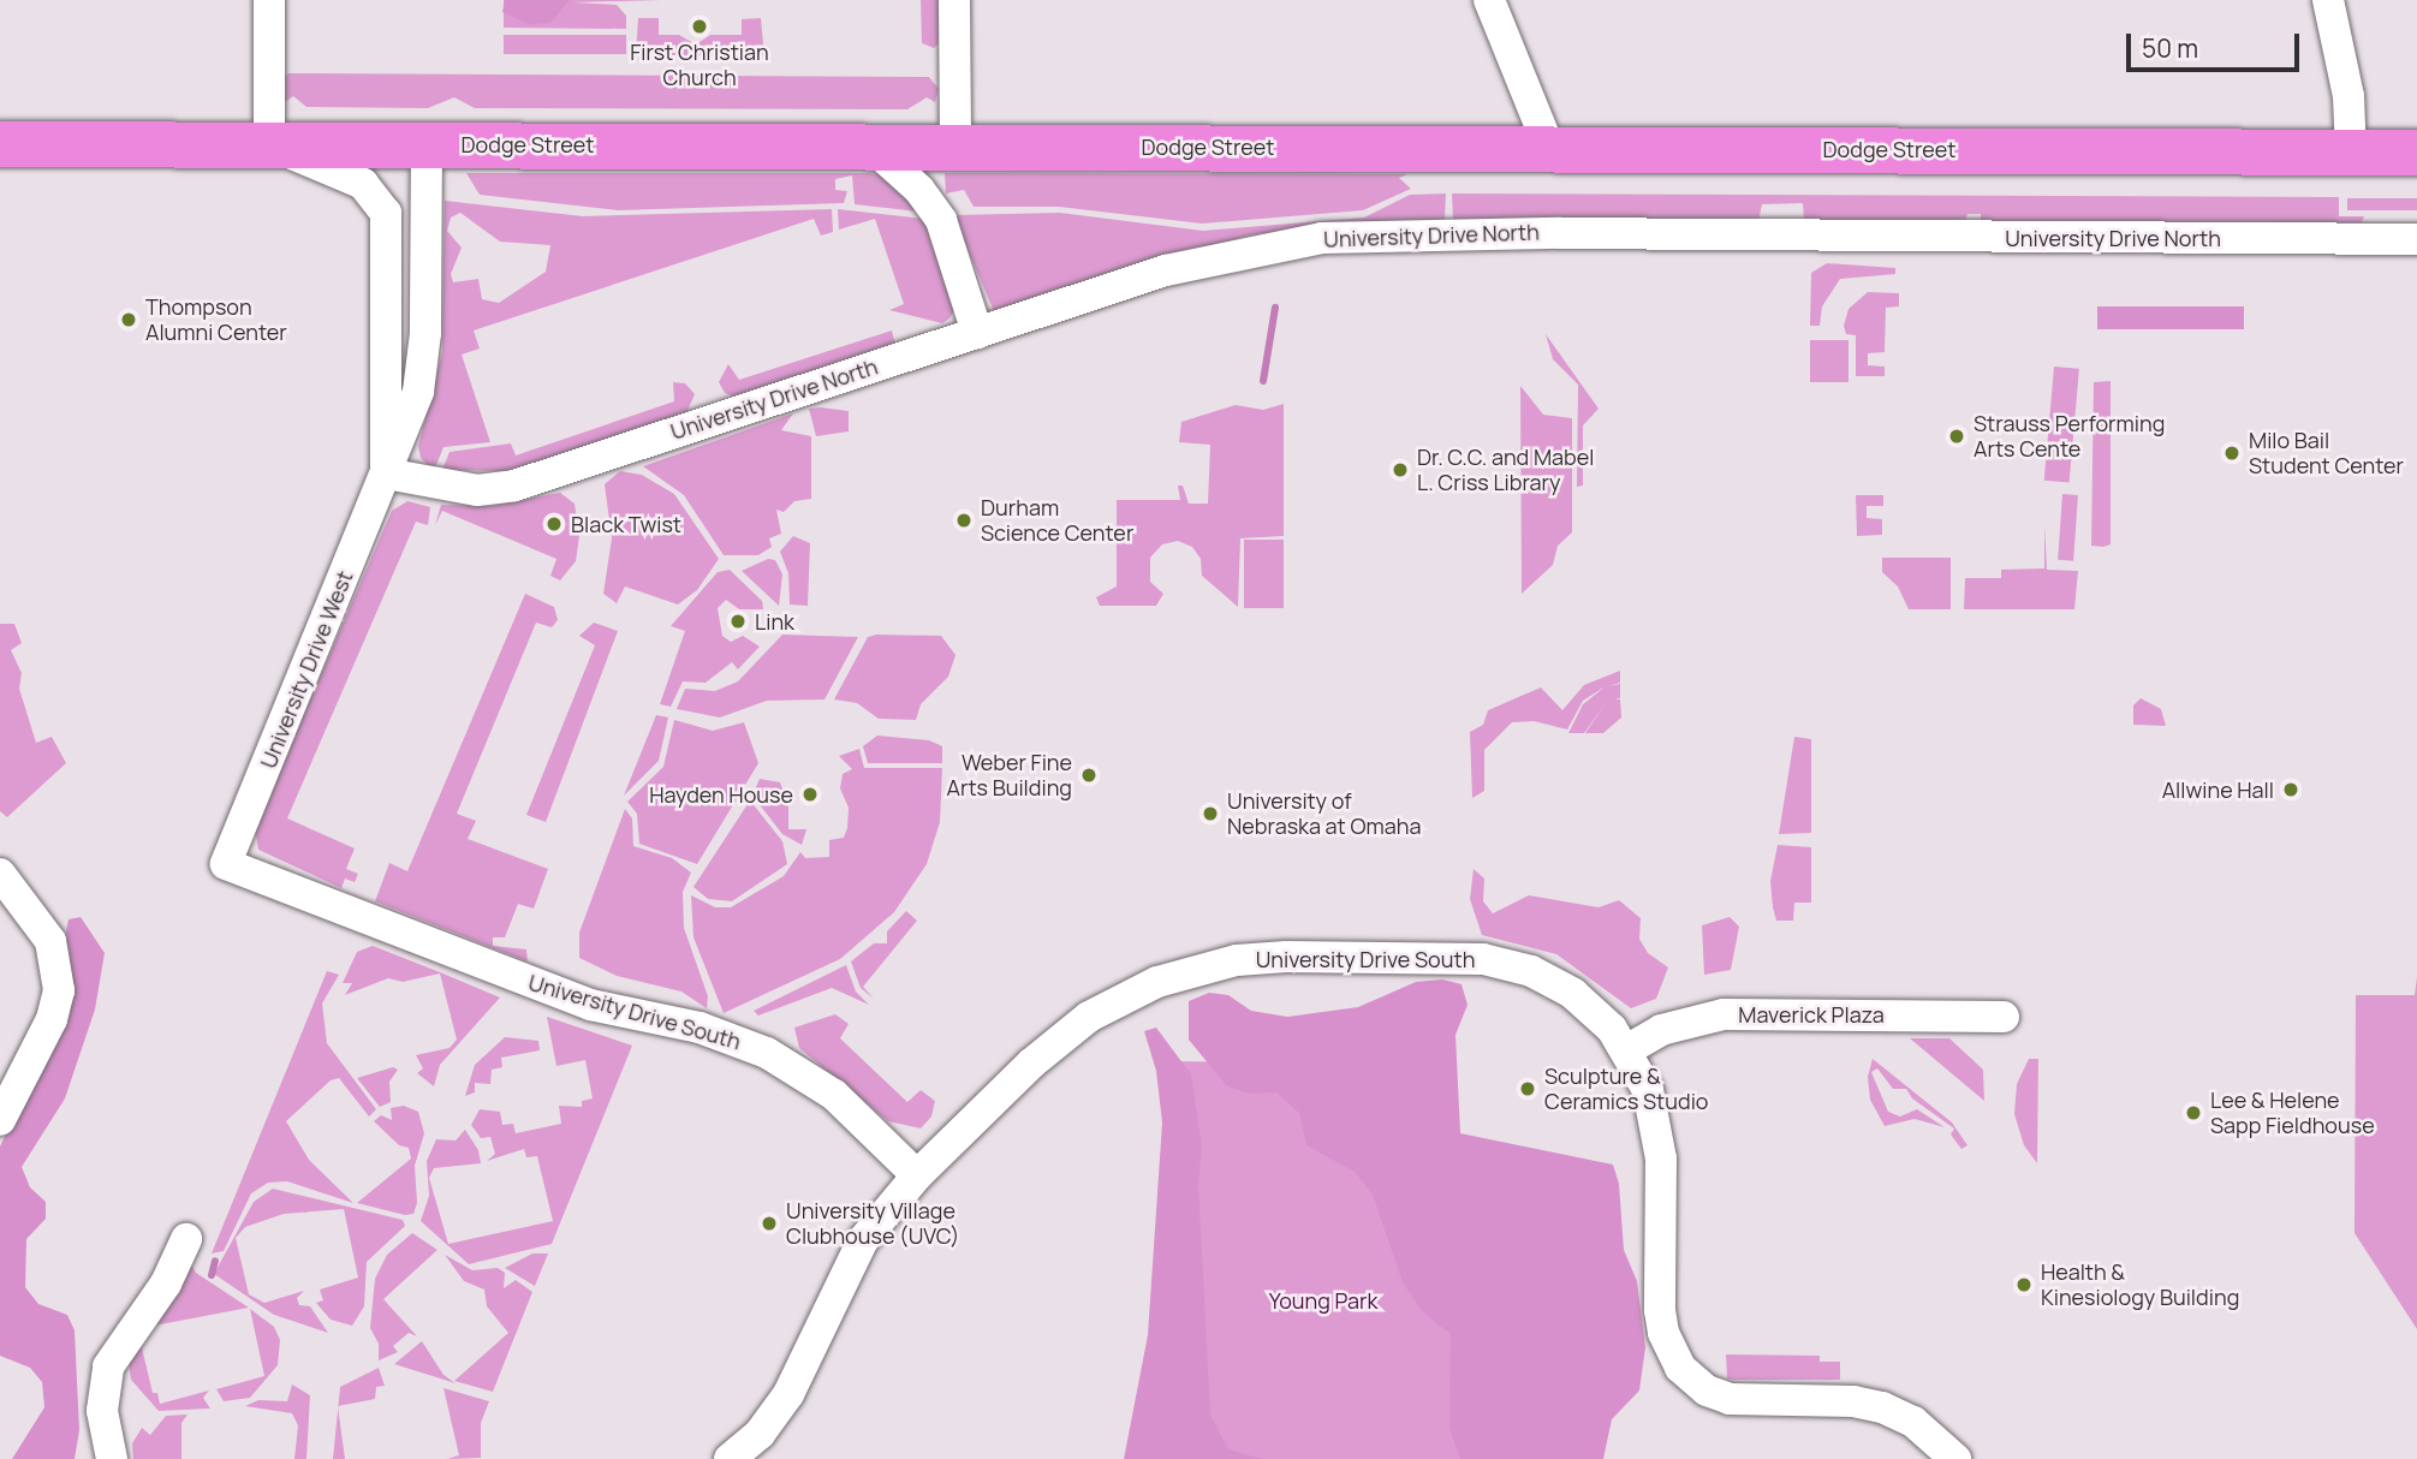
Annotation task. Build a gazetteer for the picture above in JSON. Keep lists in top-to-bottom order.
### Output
{
  "streets": {
    "highway": ["Dodge Street"],
    "street": [
      "University Drive North",
      "University Drive West",
      "University Drive South",
      "Maverick Plaza"
    ]
  },
  "crossings": [
    ["Dodge Street", "University Drive West"],
    ["University Drive North", "University Drive West"],
    ["University Drive West", "University Drive South"],
    ["University Drive South", "Maverick Plaza"]
  ],
  "parks": ["Young Park"],
  "places": [
    "First Christian Church",
    "Thompson Alumni Center",
    "Strauss Performing Arts Cente",
    "Milo Bail Student Center",
    "Dr. C.C. and Mabel L. Criss Library",
    "Durham Science Center",
    "Black Twist",
    "Link",
    "Weber Fine Arts Building",
    "Allwine Hall",
    "Hayden House",
    "University of Nebraska at Omaha",
    "Sculpture & Ceramics Studio",
    "Lee & Helene Sapp Fieldhouse",
    "University Village Clubhouse (UVC)",
    "Health & Kinesiology Building"
  ],
  "scale_bar": "50 m"
}
